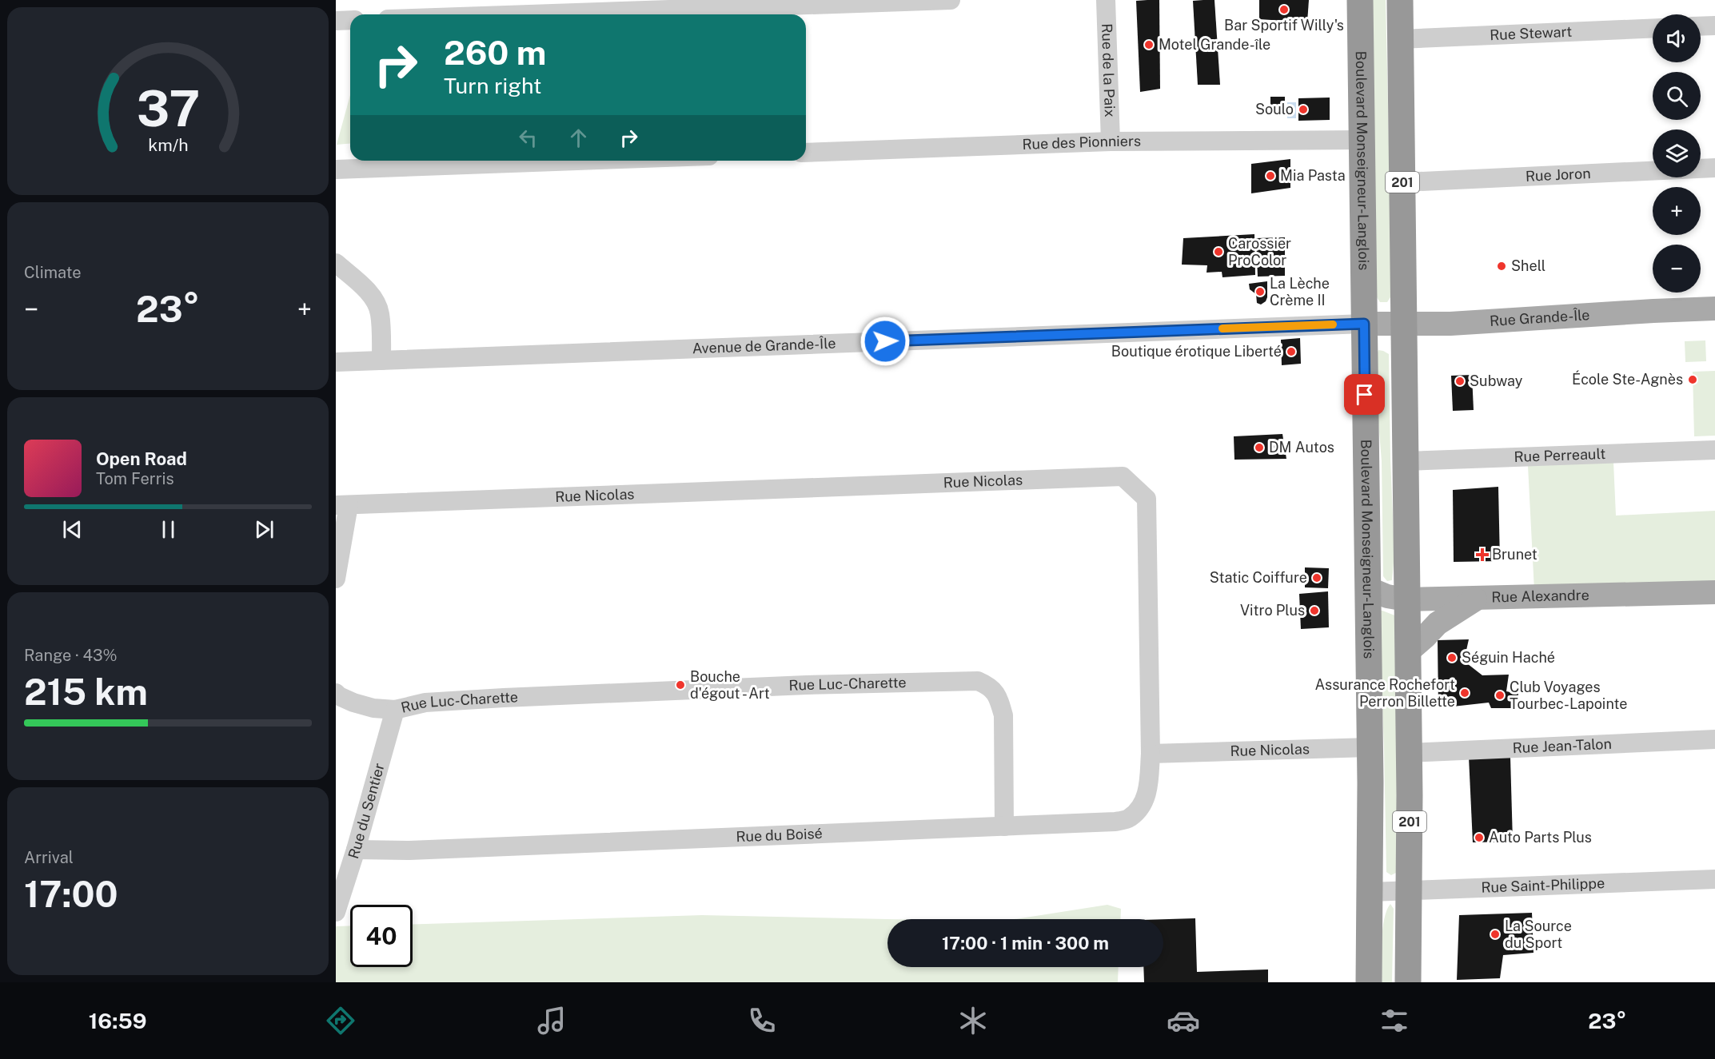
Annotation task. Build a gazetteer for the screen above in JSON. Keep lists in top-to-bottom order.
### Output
{
  "streets": {
    "highway": ["Boulevard Monseigneur-Langlois", "201"],
    "main road": ["Rue Grande-Île", "Rue Alexandre"],
    "street": [
      "Rue Stewart",
      "Rue de la Paix",
      "Rue des Pionniers",
      "Rue Joron",
      "Avenue de Grande-Île",
      "Rue Perreault",
      "Rue Nicolas",
      "Rue Luc-Charette",
      "Rue Jean-Talon",
      "Rue du Sentier",
      "Rue du Boisé",
      "Rue Saint-Philippe"
    ]
  },
  "crossings": [
    ["Rue Stewart", "201"],
    ["Rue de la Paix", "Rue des Pionniers"],
    ["Rue des Pionniers", "Boulevard Monseigneur-Langlois"],
    ["Boulevard Monseigneur-Langlois", "Rue Grande-Île"],
    ["Boulevard Monseigneur-Langlois", "Avenue de Grande-Île"],
    ["Boulevard Monseigneur-Langlois", "Rue Nicolas"],
    ["Boulevard Monseigneur-Langlois", "Rue Alexandre"],
    ["Boulevard Monseigneur-Langlois", "Rue Saint-Philippe"],
    ["Rue Joron", "201"],
    ["201", "Rue Grande-Île"],
    ["201", "Rue Perreault"],
    ["201", "Rue Alexandre"],
    ["201", "Rue Jean-Talon"],
    ["201", "Rue Saint-Philippe"],
    ["Rue Grande-Île", "Avenue de Grande-Île"],
    ["Rue Nicolas", "Rue du Boisé"],
    ["Rue Luc-Charette", "Rue du Sentier"],
    ["Rue Luc-Charette", "Rue du Boisé"],
    ["Rue du Sentier", "Rue du Boisé"]
  ],
  "places": {
    "other": [
      "Bar Sportif Willy's",
      "Motel Grande-île",
      "Soulo",
      "Mia Pasta",
      "Carossier ProColor",
      "Shell",
      "La Lèche Crème II",
      "Boutique érotique Liberté",
      "École Ste-Agnès",
      "Subway",
      "DM Autos",
      "Static Coiffure",
      "Vitro Plus",
      "Séguin Haché",
      "Bouche d'égout - Art",
      "Assurance Rochefort Perron Billette",
      "Club Voyages Tourbec-Lapointe",
      "Auto Parts Plus",
      "La Source du Sport"
    ],
    "health": ["Brunet"]
  },
  "page": {
    "map_buttons": ["+", "−"],
    "turn": ["260 m", "Turn right"],
    "tile": [
      "Climate",
      ["Range · 43%", "215 km"],
      ["Arrival", "17:00"]
    ],
    "heat": ["−", "23°", "+"],
    "song": ["Open Road", "Tom Ferris"],
    "limit": "40",
    "trip": "17:00 · 1 min · 300 m",
    "tabs": ["16:59", "23°"],
    "gauge": ["37", "km/h"]
  }
}
